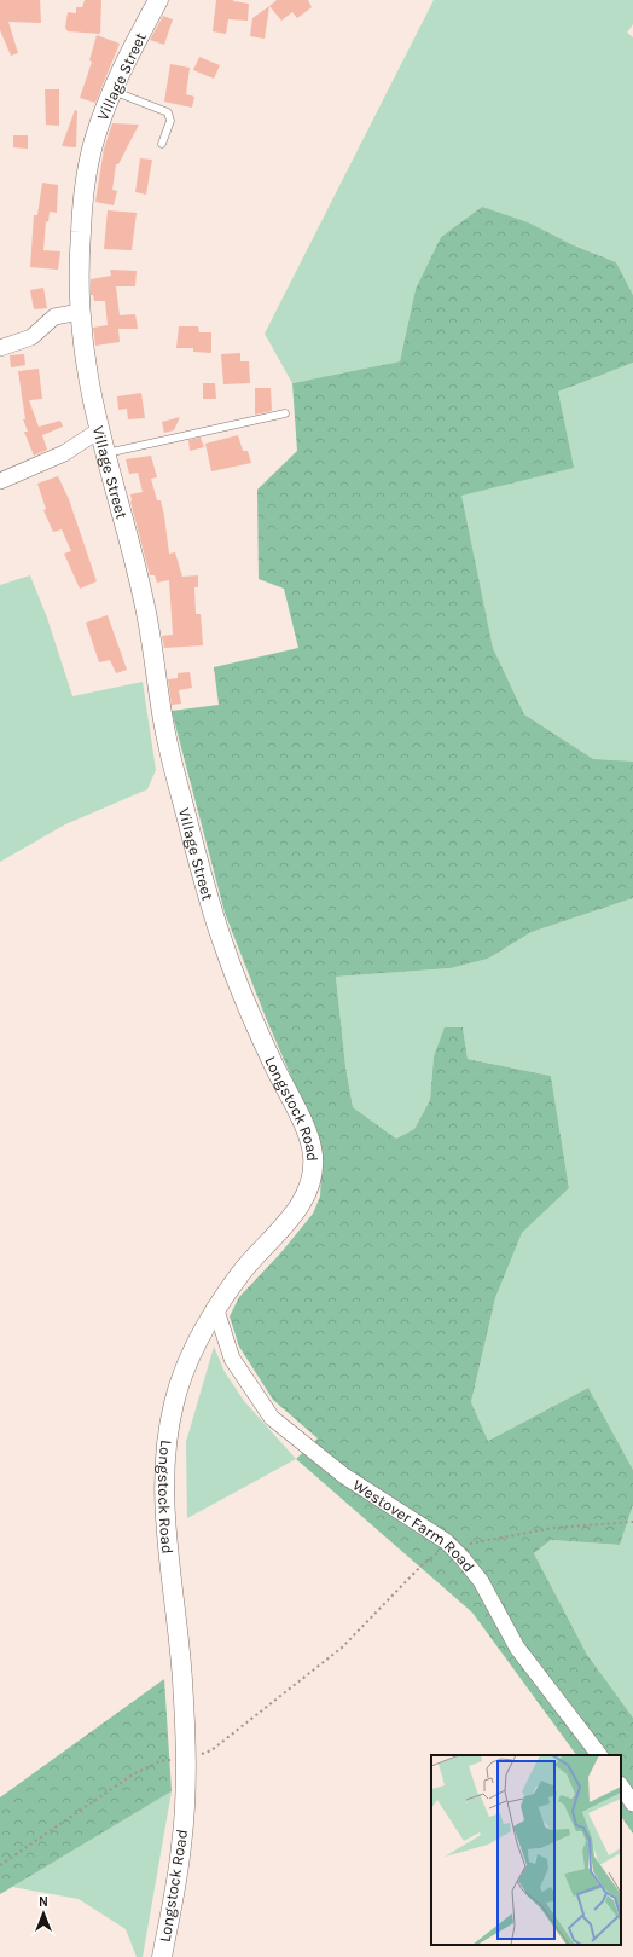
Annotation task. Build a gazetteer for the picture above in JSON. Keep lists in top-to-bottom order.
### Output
{
  "streets": {
    "street": ["Village Street", "Longstock Road", "Westover Farm Road"]
  },
  "crossings": [
    ["Village Street", "Longstock Road"],
    ["Longstock Road", "Westover Farm Road"]
  ],
  "north": "top"
}
